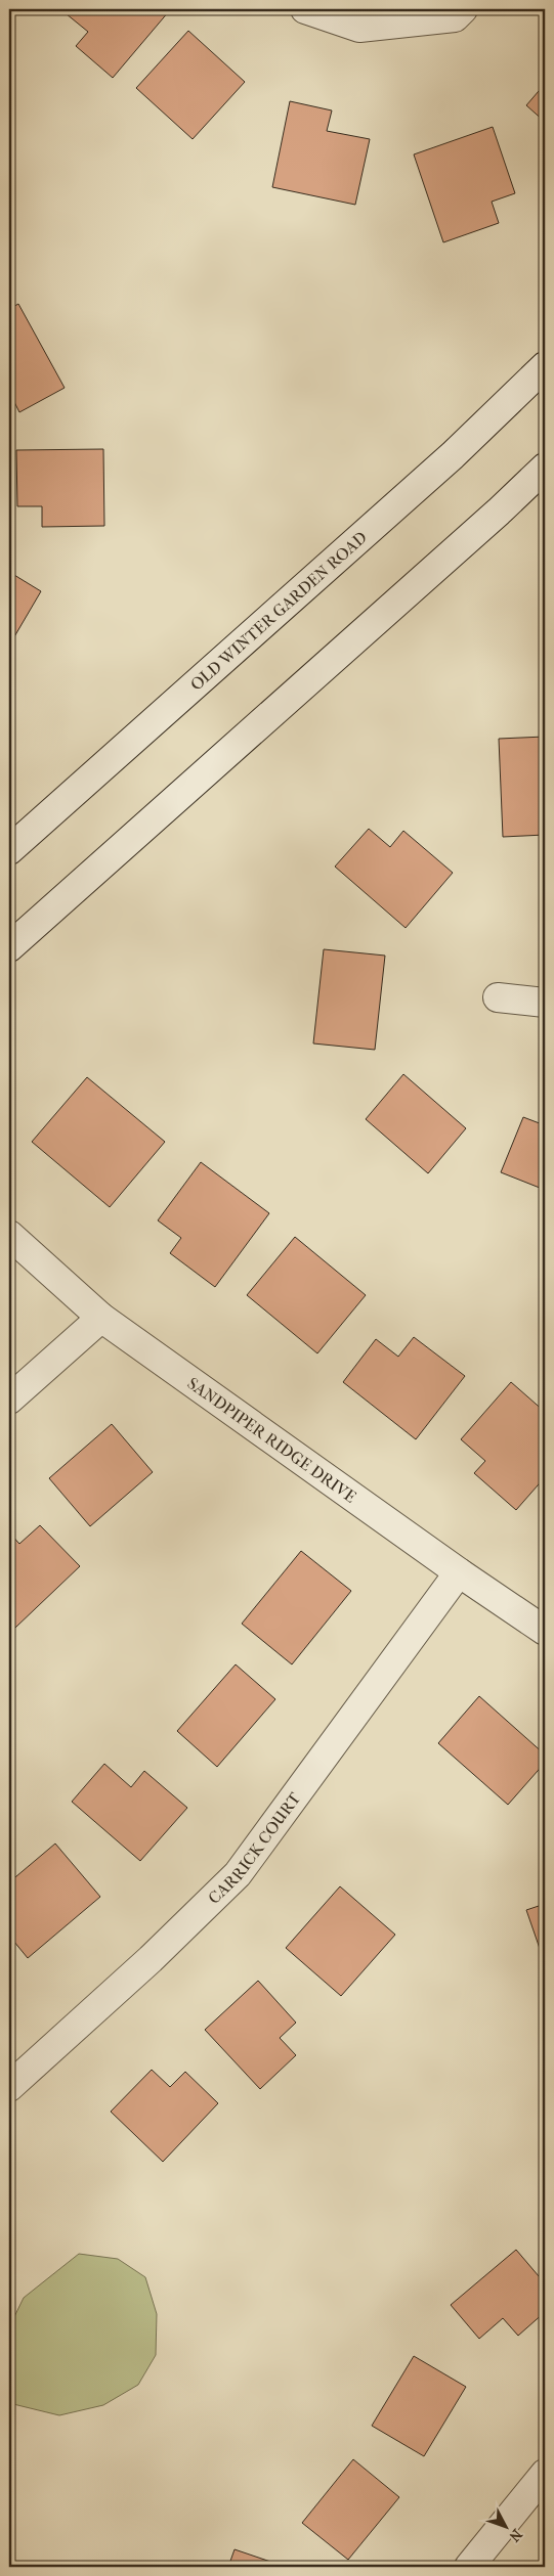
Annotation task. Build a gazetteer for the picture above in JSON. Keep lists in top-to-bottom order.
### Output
{
  "streets": {
    "street": ["OLD WINTER GARDEN ROAD", "SANDPIPER RIDGE DRIVE", "CARRICK COURT"]
  },
  "crossings": [
    ["SANDPIPER RIDGE DRIVE", "CARRICK COURT"]
  ],
  "north": "bottom right"
}
